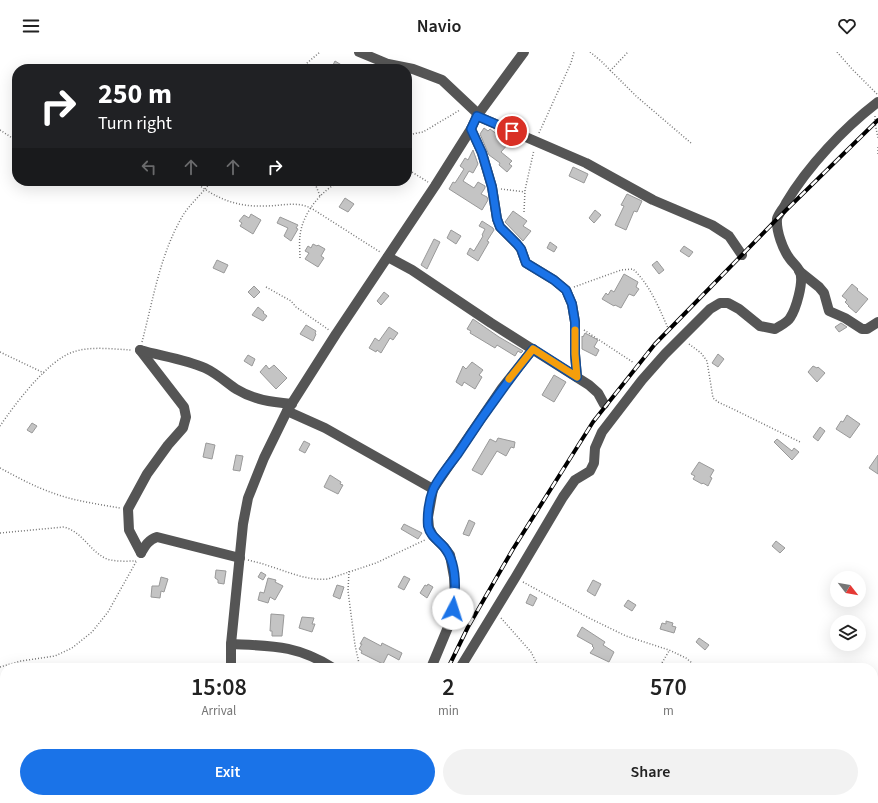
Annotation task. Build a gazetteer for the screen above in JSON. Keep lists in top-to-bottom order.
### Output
{
  "north": "bottom right",
  "page": {
    "header": "Navio",
    "turn": ["250 m", "Turn right"],
    "eta": [
      "15:08",
      "Arrival",
      "2",
      "min",
      "570",
      "m"
    ],
    "buttons": ["Exit", "Share"]
  }
}
